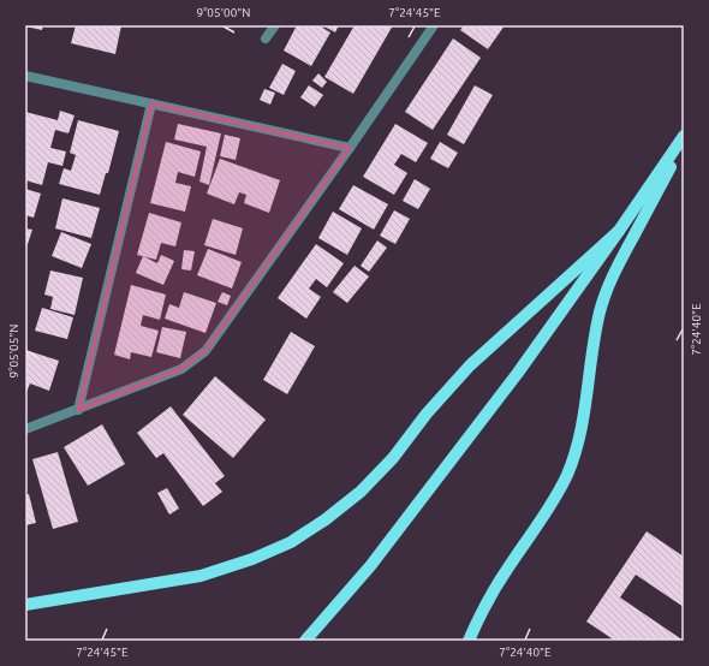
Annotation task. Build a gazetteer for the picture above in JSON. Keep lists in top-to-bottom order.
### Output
{
  "coordinates": [
    "9°05'00\"N",
    "7°24'45\"E",
    "7°24'40\"E",
    "9°05'05\"N"
  ]
}
